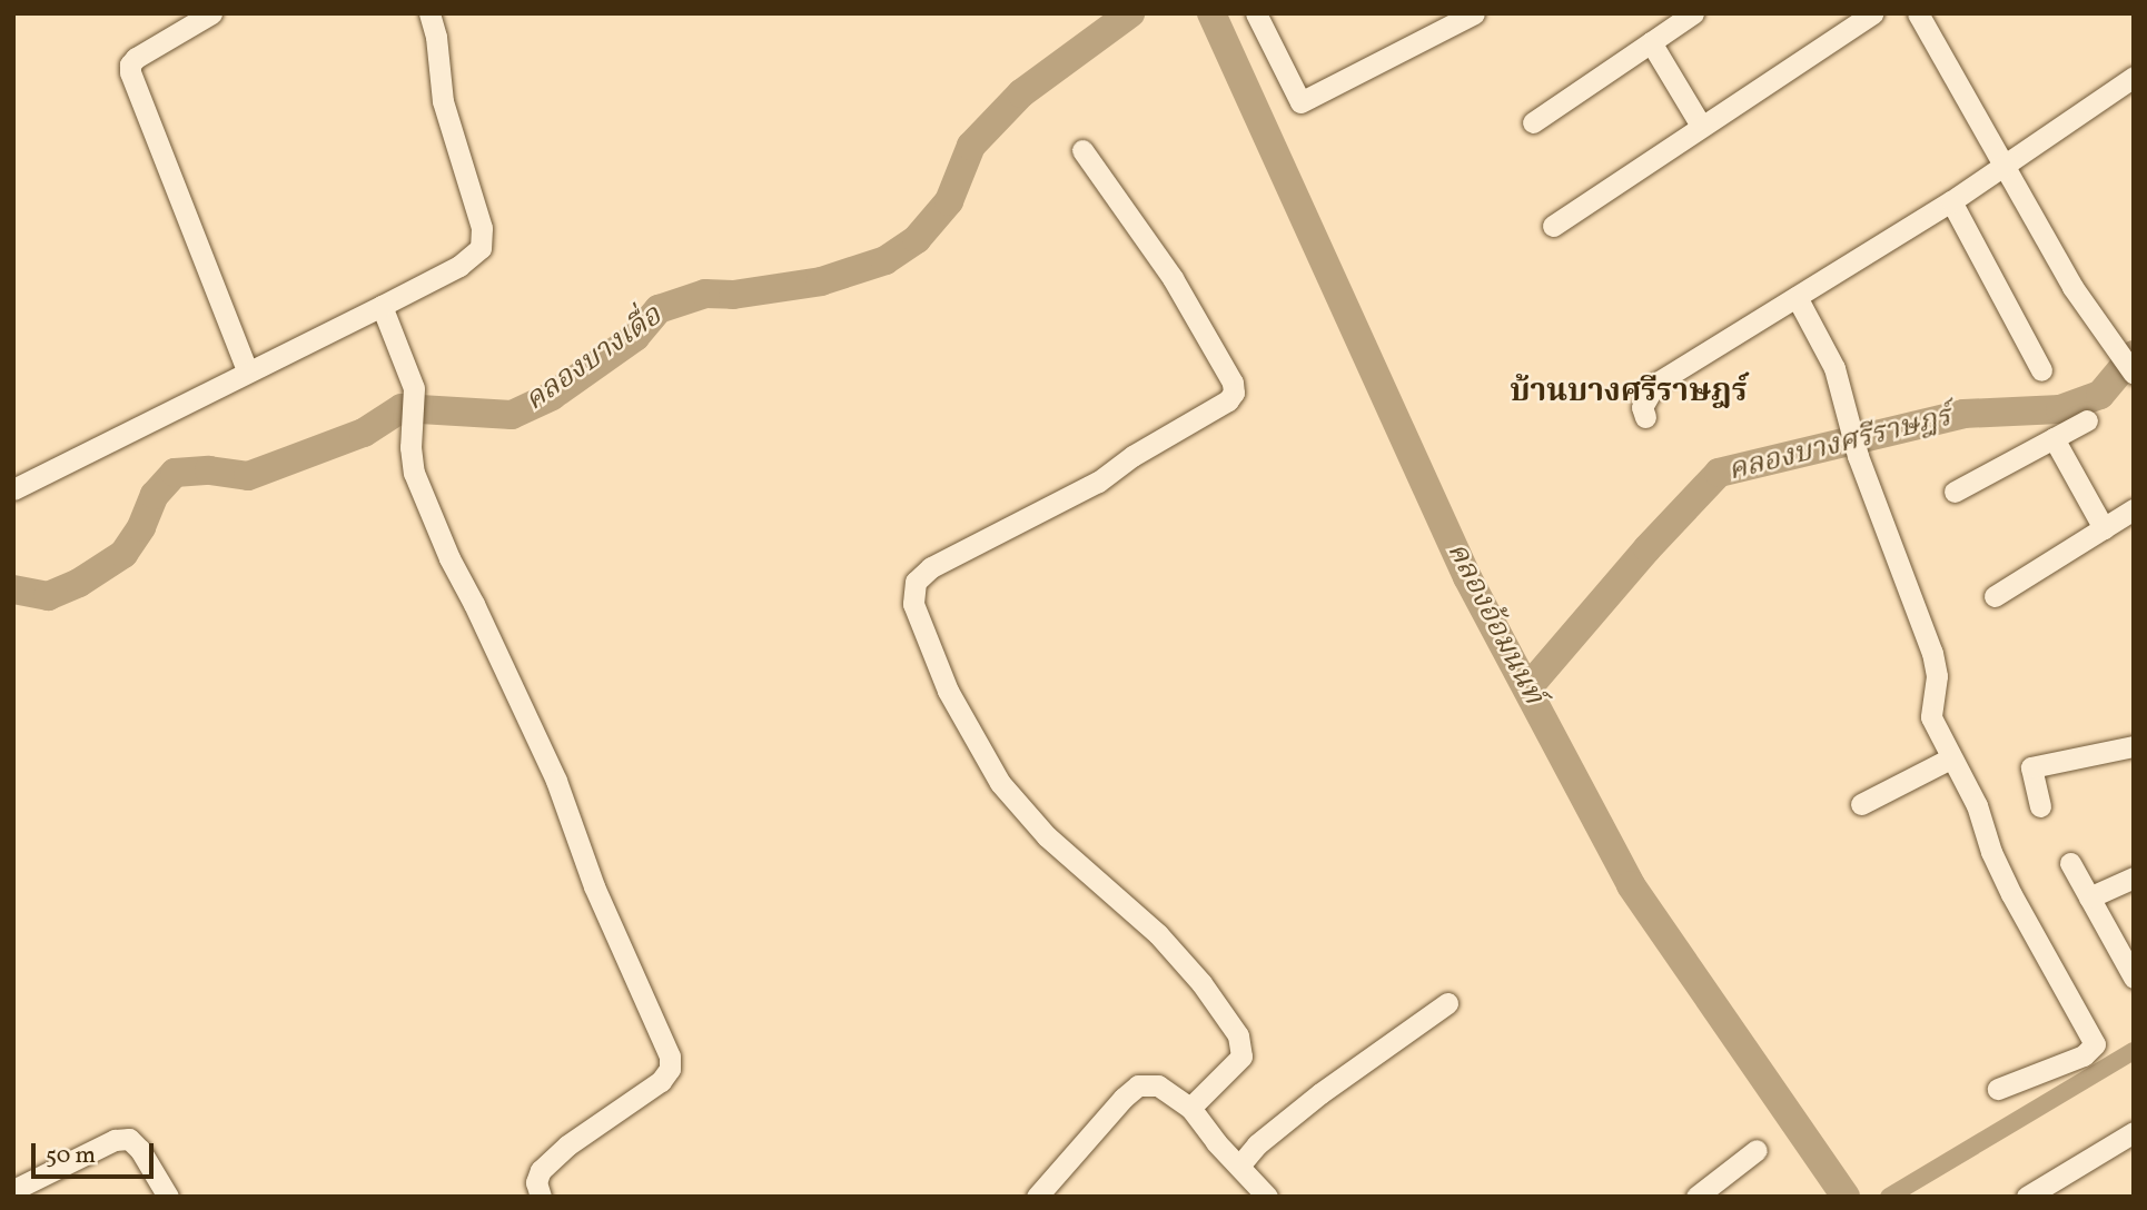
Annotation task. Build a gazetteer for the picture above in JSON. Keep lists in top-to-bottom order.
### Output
{
  "districts": ["บ้านบางศรีราษฎร์"],
  "water": ["คลองบางเดื่อ", "คลองบางศรีราษฎร์", "คลองอ้อมนนท์"],
  "scale_bar": "50 m"
}
